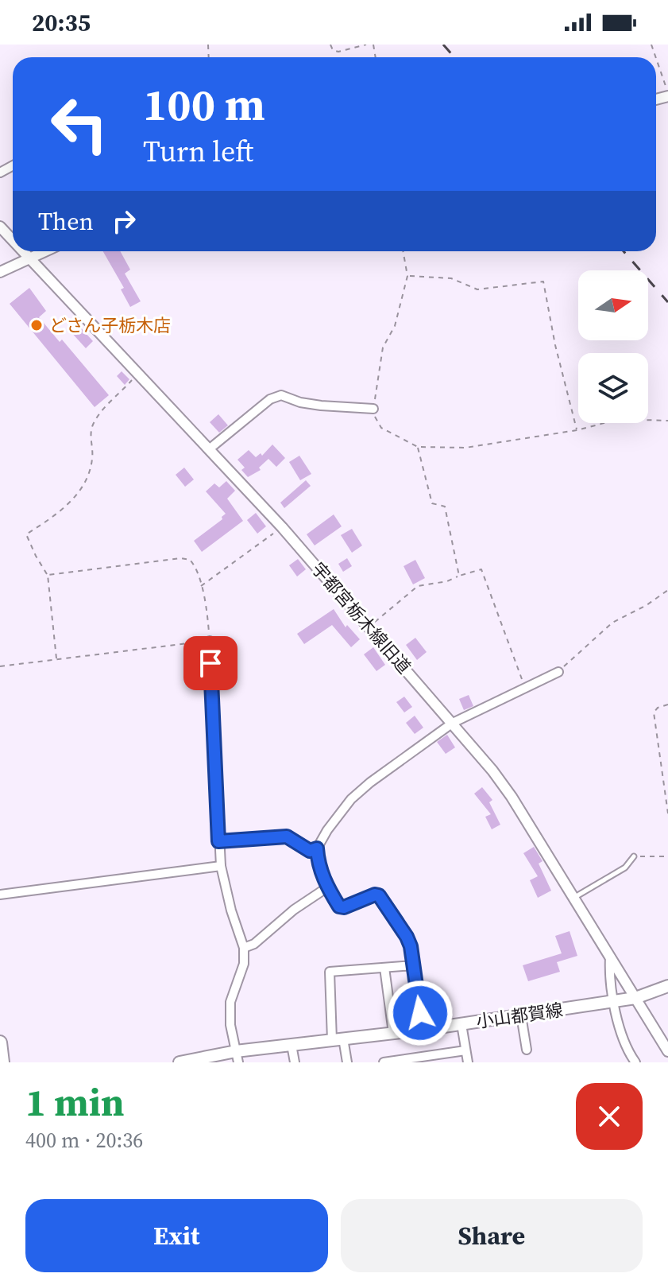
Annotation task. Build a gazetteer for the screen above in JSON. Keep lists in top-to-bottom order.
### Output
{
  "streets": {
    "main road": ["小山都賀線"],
    "street": ["宇都宮栃木線旧道"]
  },
  "crossings": [
    ["宇都宮栃木線旧道", "小山都賀線"]
  ],
  "places": ["どさん子栃木店"],
  "north": "right",
  "page": {
    "status": "20:35",
    "turn": ["100 m", "Turn left"],
    "then": "Then",
    "heading": ["1 min", "400 m · 20:36"],
    "buttons": ["Exit", "Share"]
  }
}
